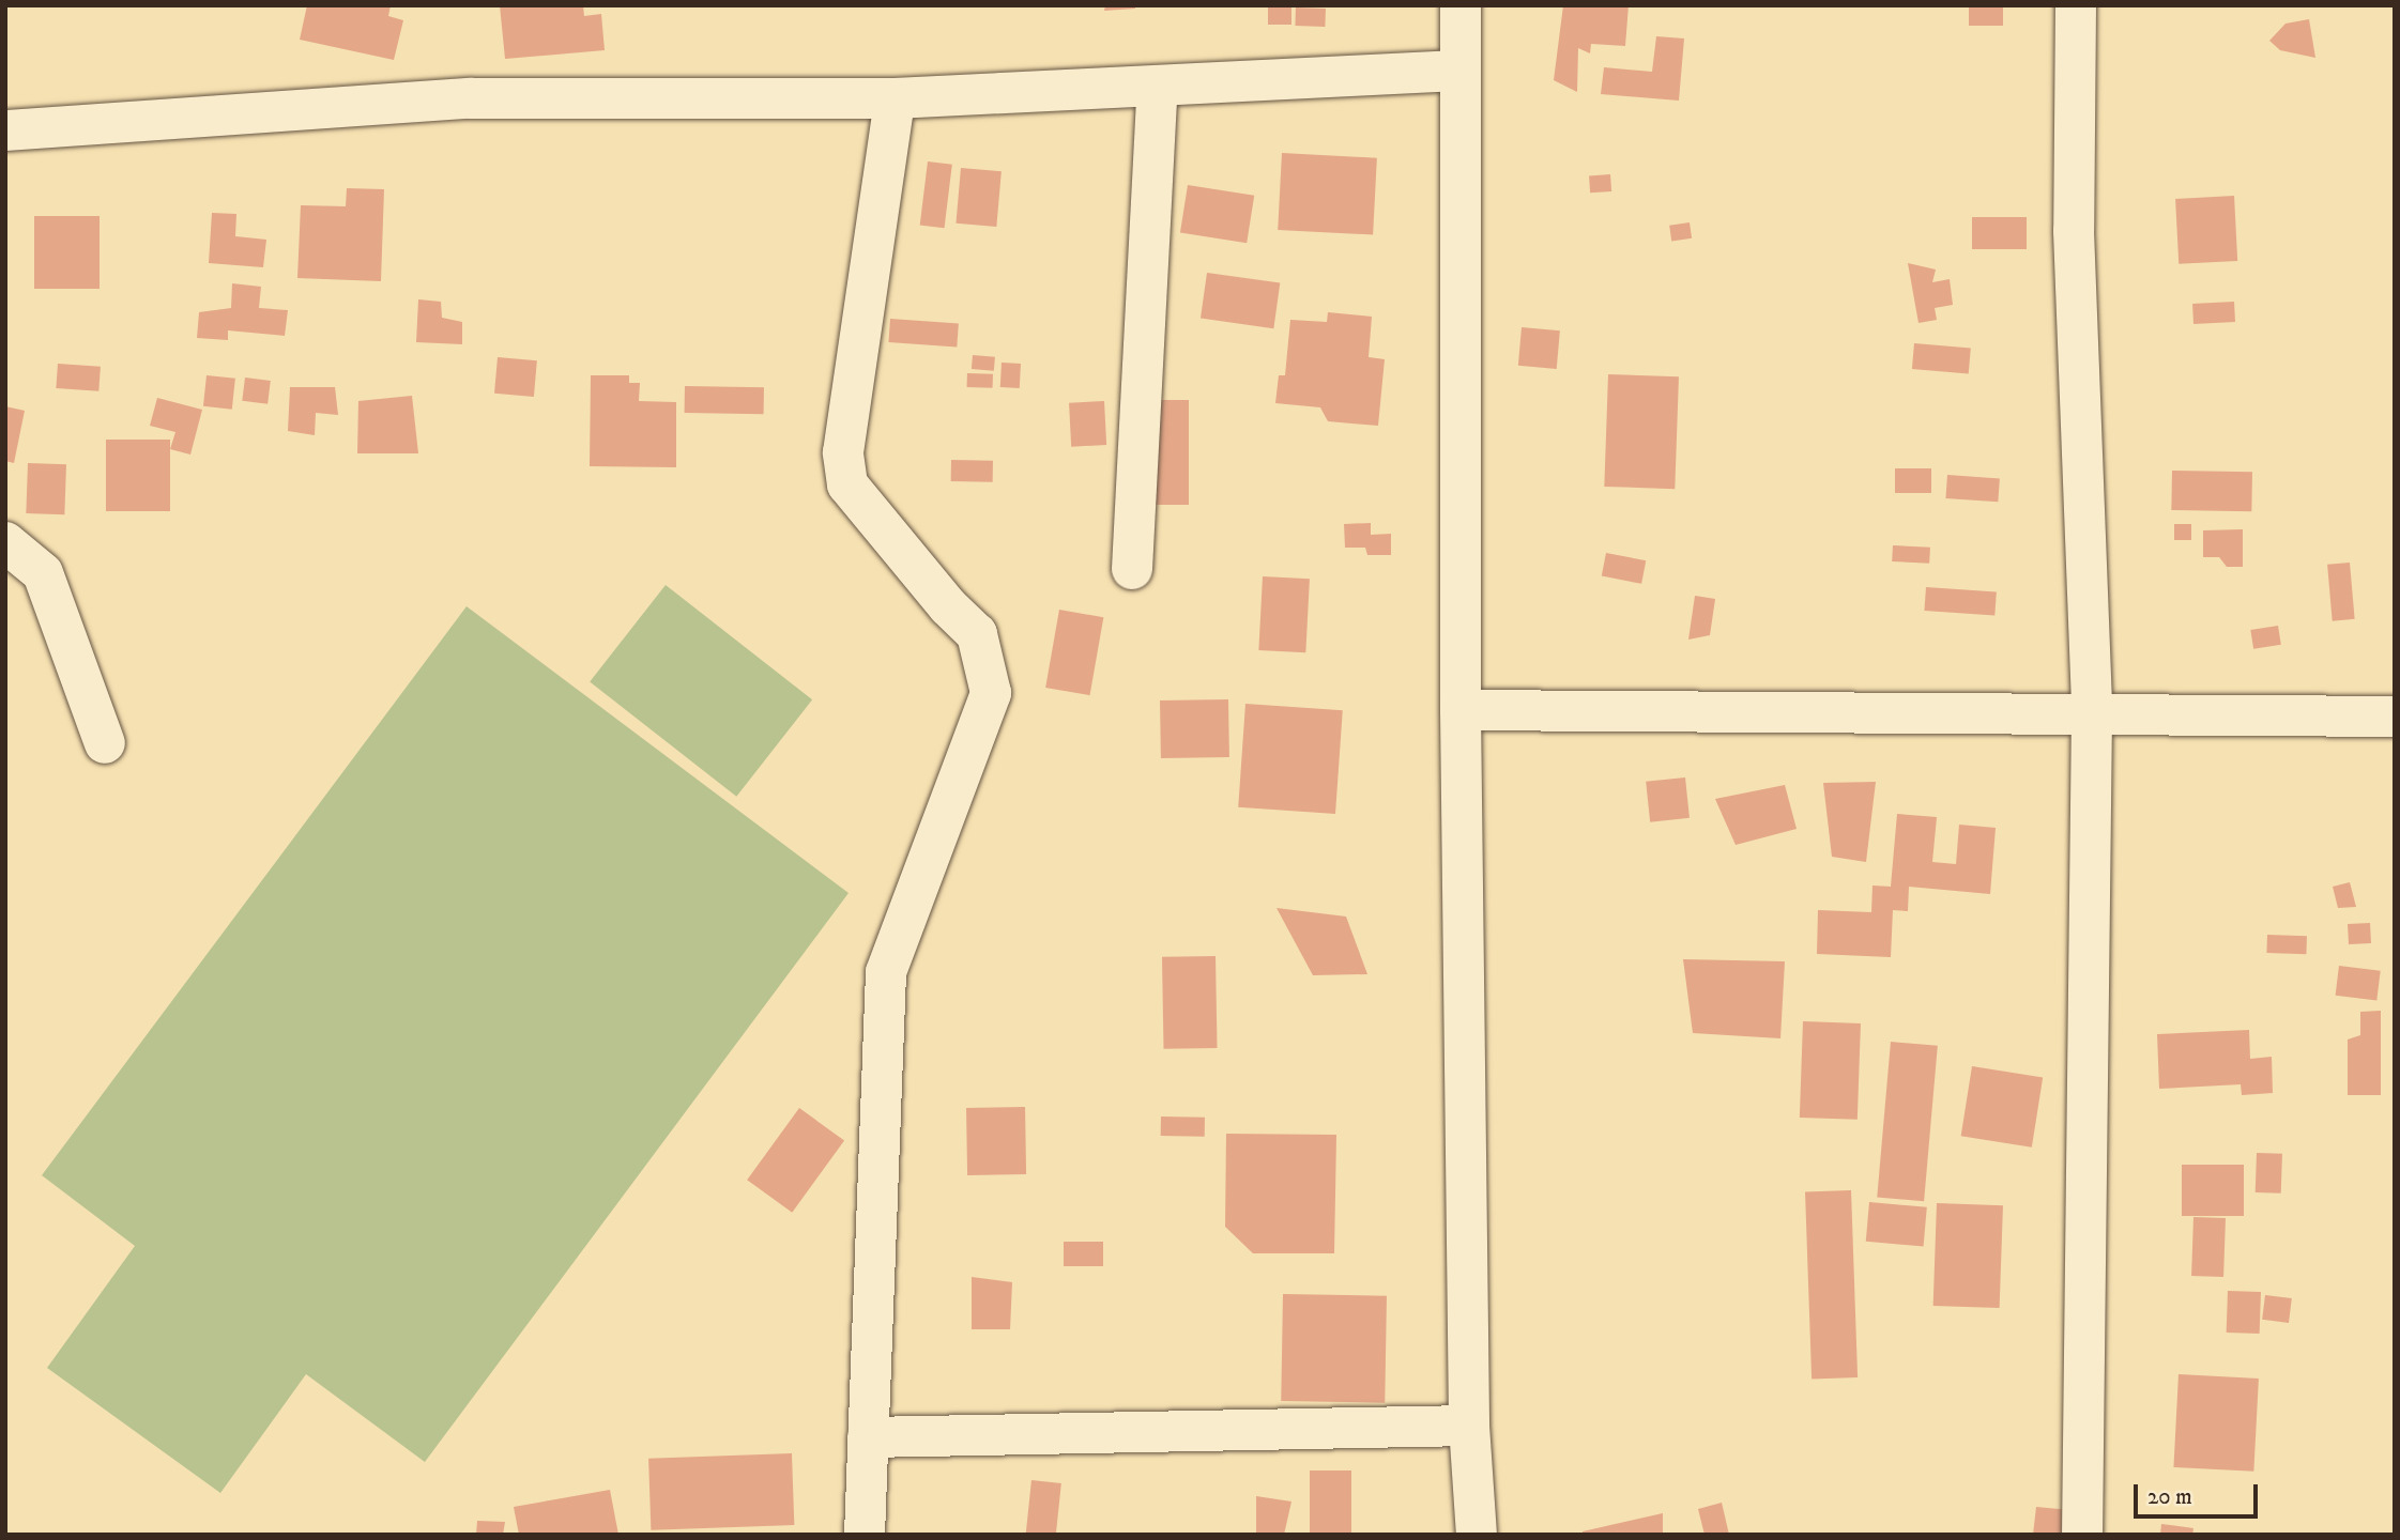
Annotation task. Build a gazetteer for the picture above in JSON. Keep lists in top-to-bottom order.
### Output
{
  "scale_bar": "20 m"
}
